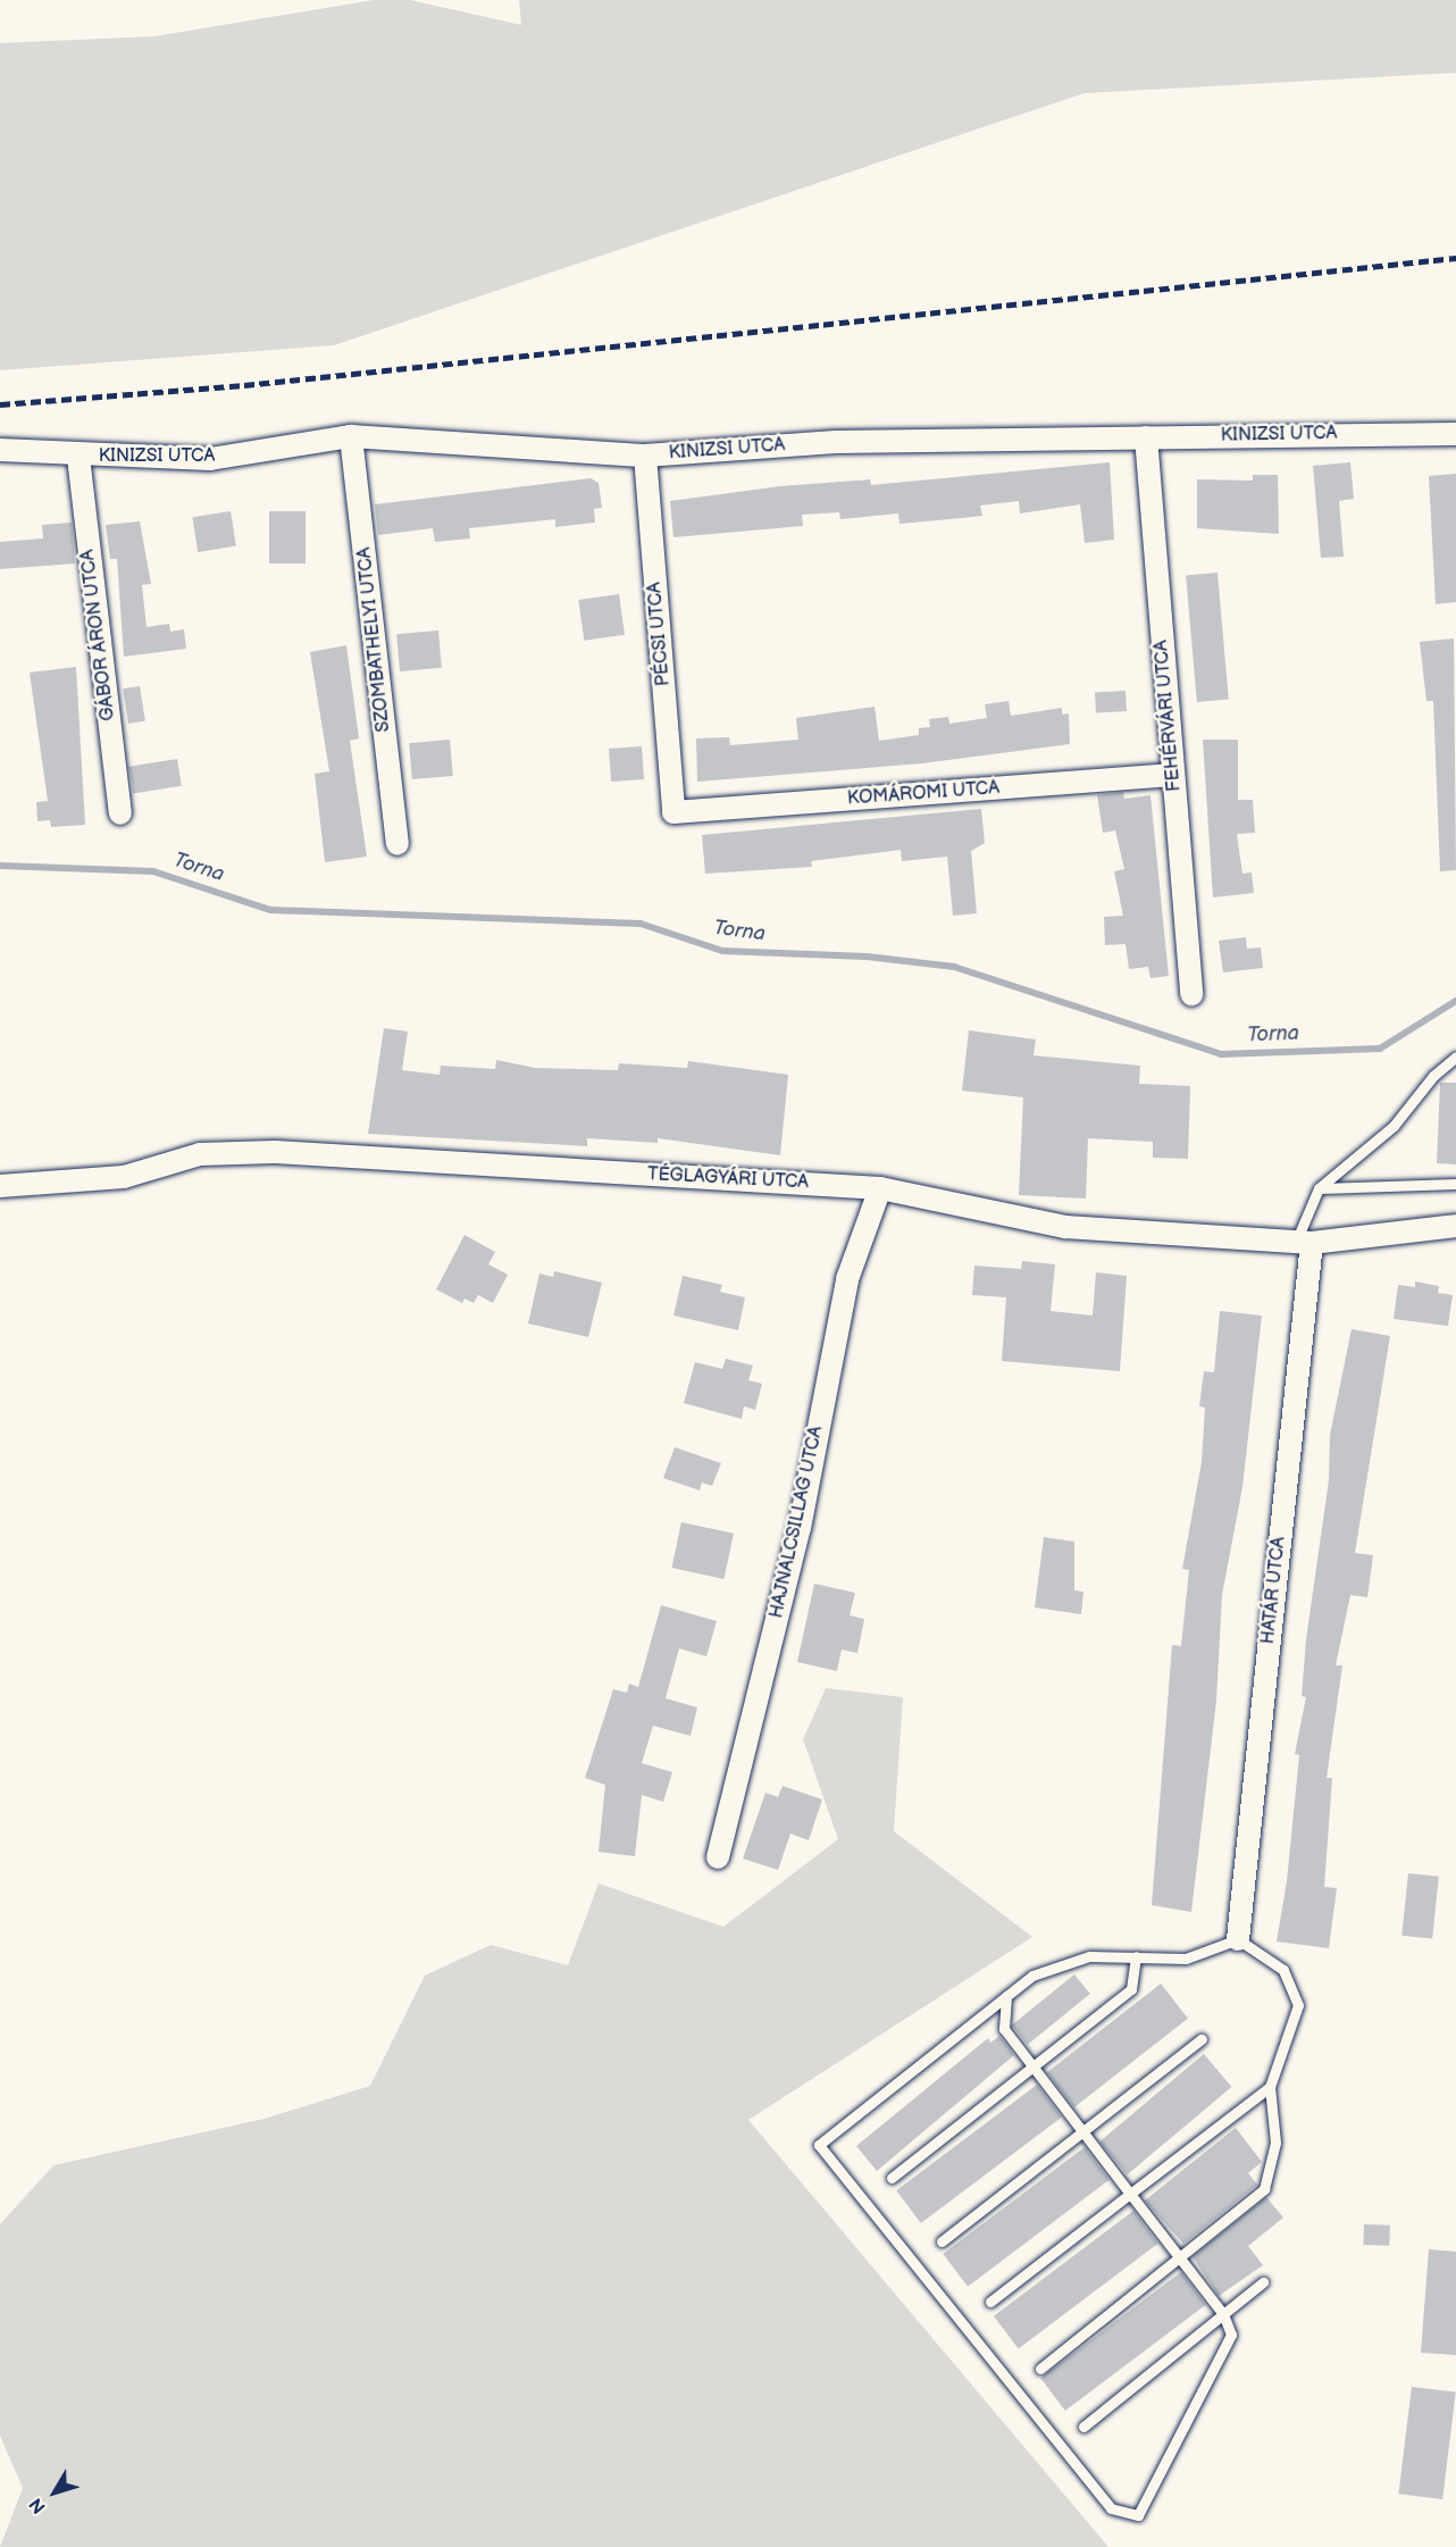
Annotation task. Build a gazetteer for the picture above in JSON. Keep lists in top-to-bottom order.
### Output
{
  "streets": {
    "street": [
      "KINIZSI UTCA",
      "PÉCSI UTCA",
      "GÁBOR ÁRON UTCA",
      "SZOMBATHELYI UTCA",
      "FEHÉRVÁRI UTCA",
      "KOMÁROMI UTCA",
      "TÉGLAGYÁRI UTCA",
      "HAJNALCSILLAG UTCA",
      "HATÁR UTCA"
    ]
  },
  "crossings": [
    ["KINIZSI UTCA", "PÉCSI UTCA"],
    ["KINIZSI UTCA", "GÁBOR ÁRON UTCA"],
    ["KINIZSI UTCA", "SZOMBATHELYI UTCA"],
    ["KINIZSI UTCA", "FEHÉRVÁRI UTCA"],
    ["PÉCSI UTCA", "KOMÁROMI UTCA"],
    ["FEHÉRVÁRI UTCA", "KOMÁROMI UTCA"],
    ["TÉGLAGYÁRI UTCA", "HAJNALCSILLAG UTCA"],
    ["TÉGLAGYÁRI UTCA", "HATÁR UTCA"]
  ],
  "water": ["Torna"],
  "north": "bottom left"
}
